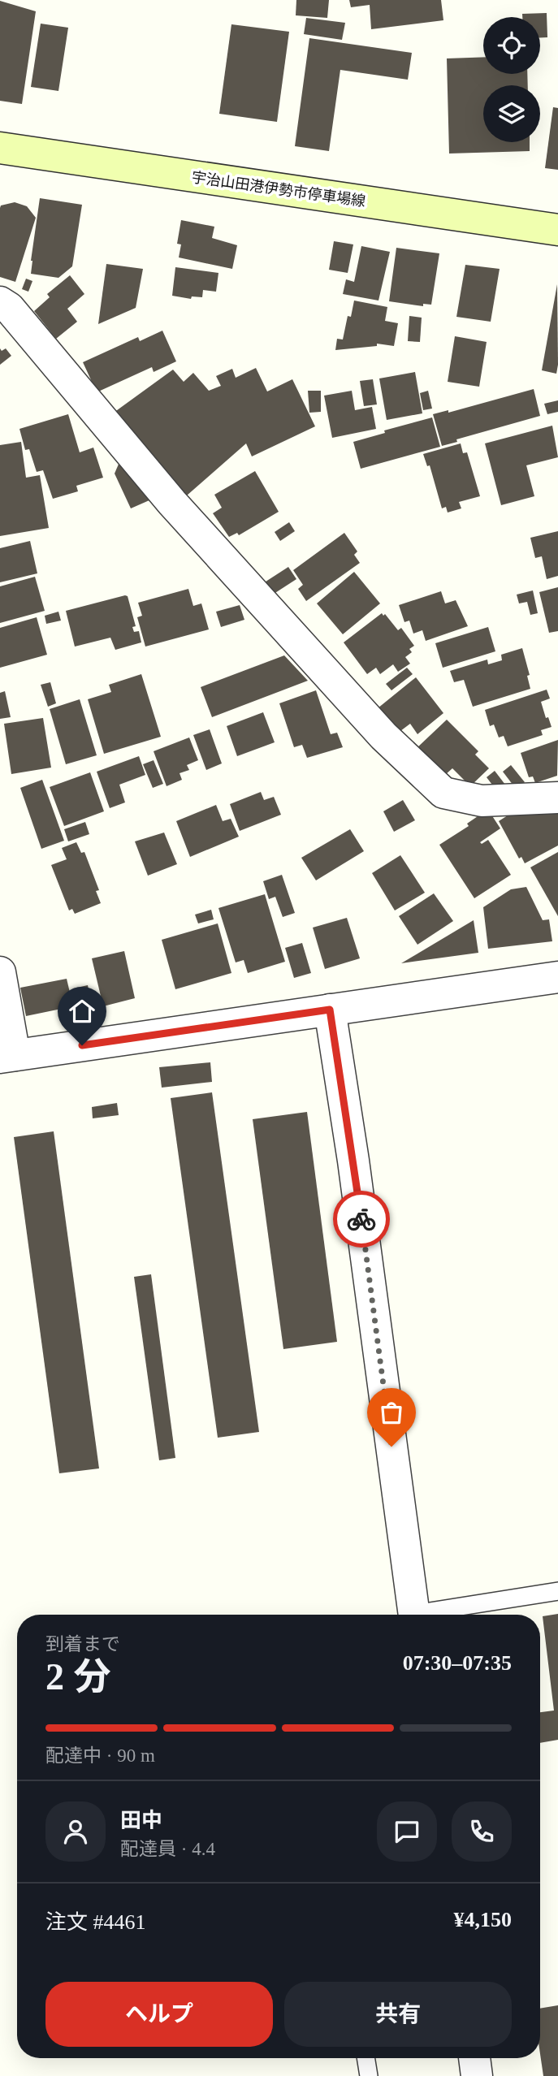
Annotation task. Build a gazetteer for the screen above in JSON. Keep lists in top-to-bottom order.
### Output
{
  "streets": {
    "main road": ["宇治山田港伊勢市停車場線"]
  },
  "page": {
    "heading": ["2 分", "到着まで", "07:30–07:35"],
    "panel": [
      "田中",
      "配達員 · 4.4",
      "注文 #4461",
      "¥4,150"
    ],
    "bar": "配達中 · 90 m",
    "buttons": ["ヘルプ", "共有"]
  }
}
